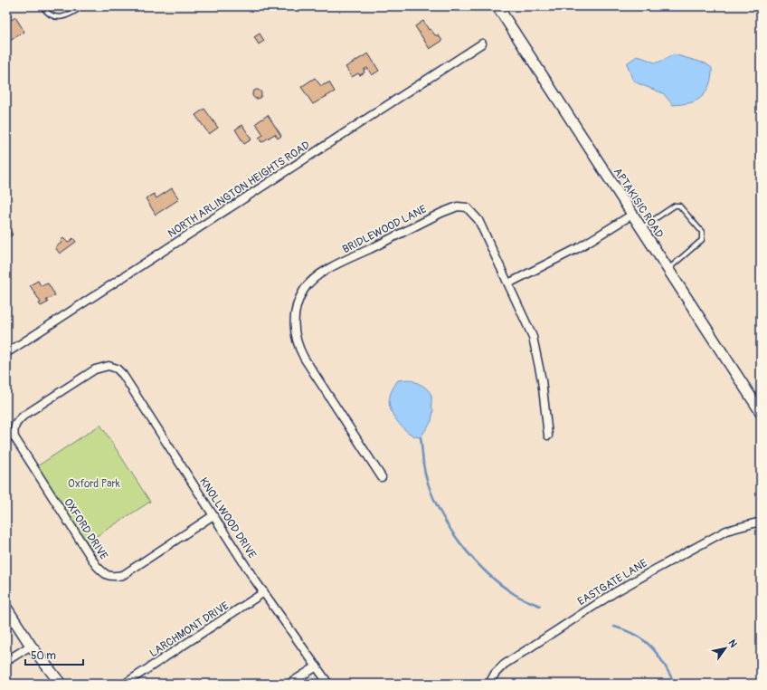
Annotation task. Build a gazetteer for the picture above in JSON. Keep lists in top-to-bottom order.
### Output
{
  "streets": {
    "main road": ["APTAKISIC ROAD"],
    "street": [
      "NORTH ARLINGTON HEIGHTS ROAD",
      "BRIDLEWOOD LANE",
      "KNOLLWOOD DRIVE",
      "OXFORD DRIVE",
      "EASTGATE LANE",
      "LARCHMONT DRIVE"
    ]
  },
  "crossings": [
    ["KNOLLWOOD DRIVE", "OXFORD DRIVE"],
    ["KNOLLWOOD DRIVE", "LARCHMONT DRIVE"]
  ],
  "parks": ["Oxford Park"],
  "scale_bar": "50 m",
  "north": "top right"
}
